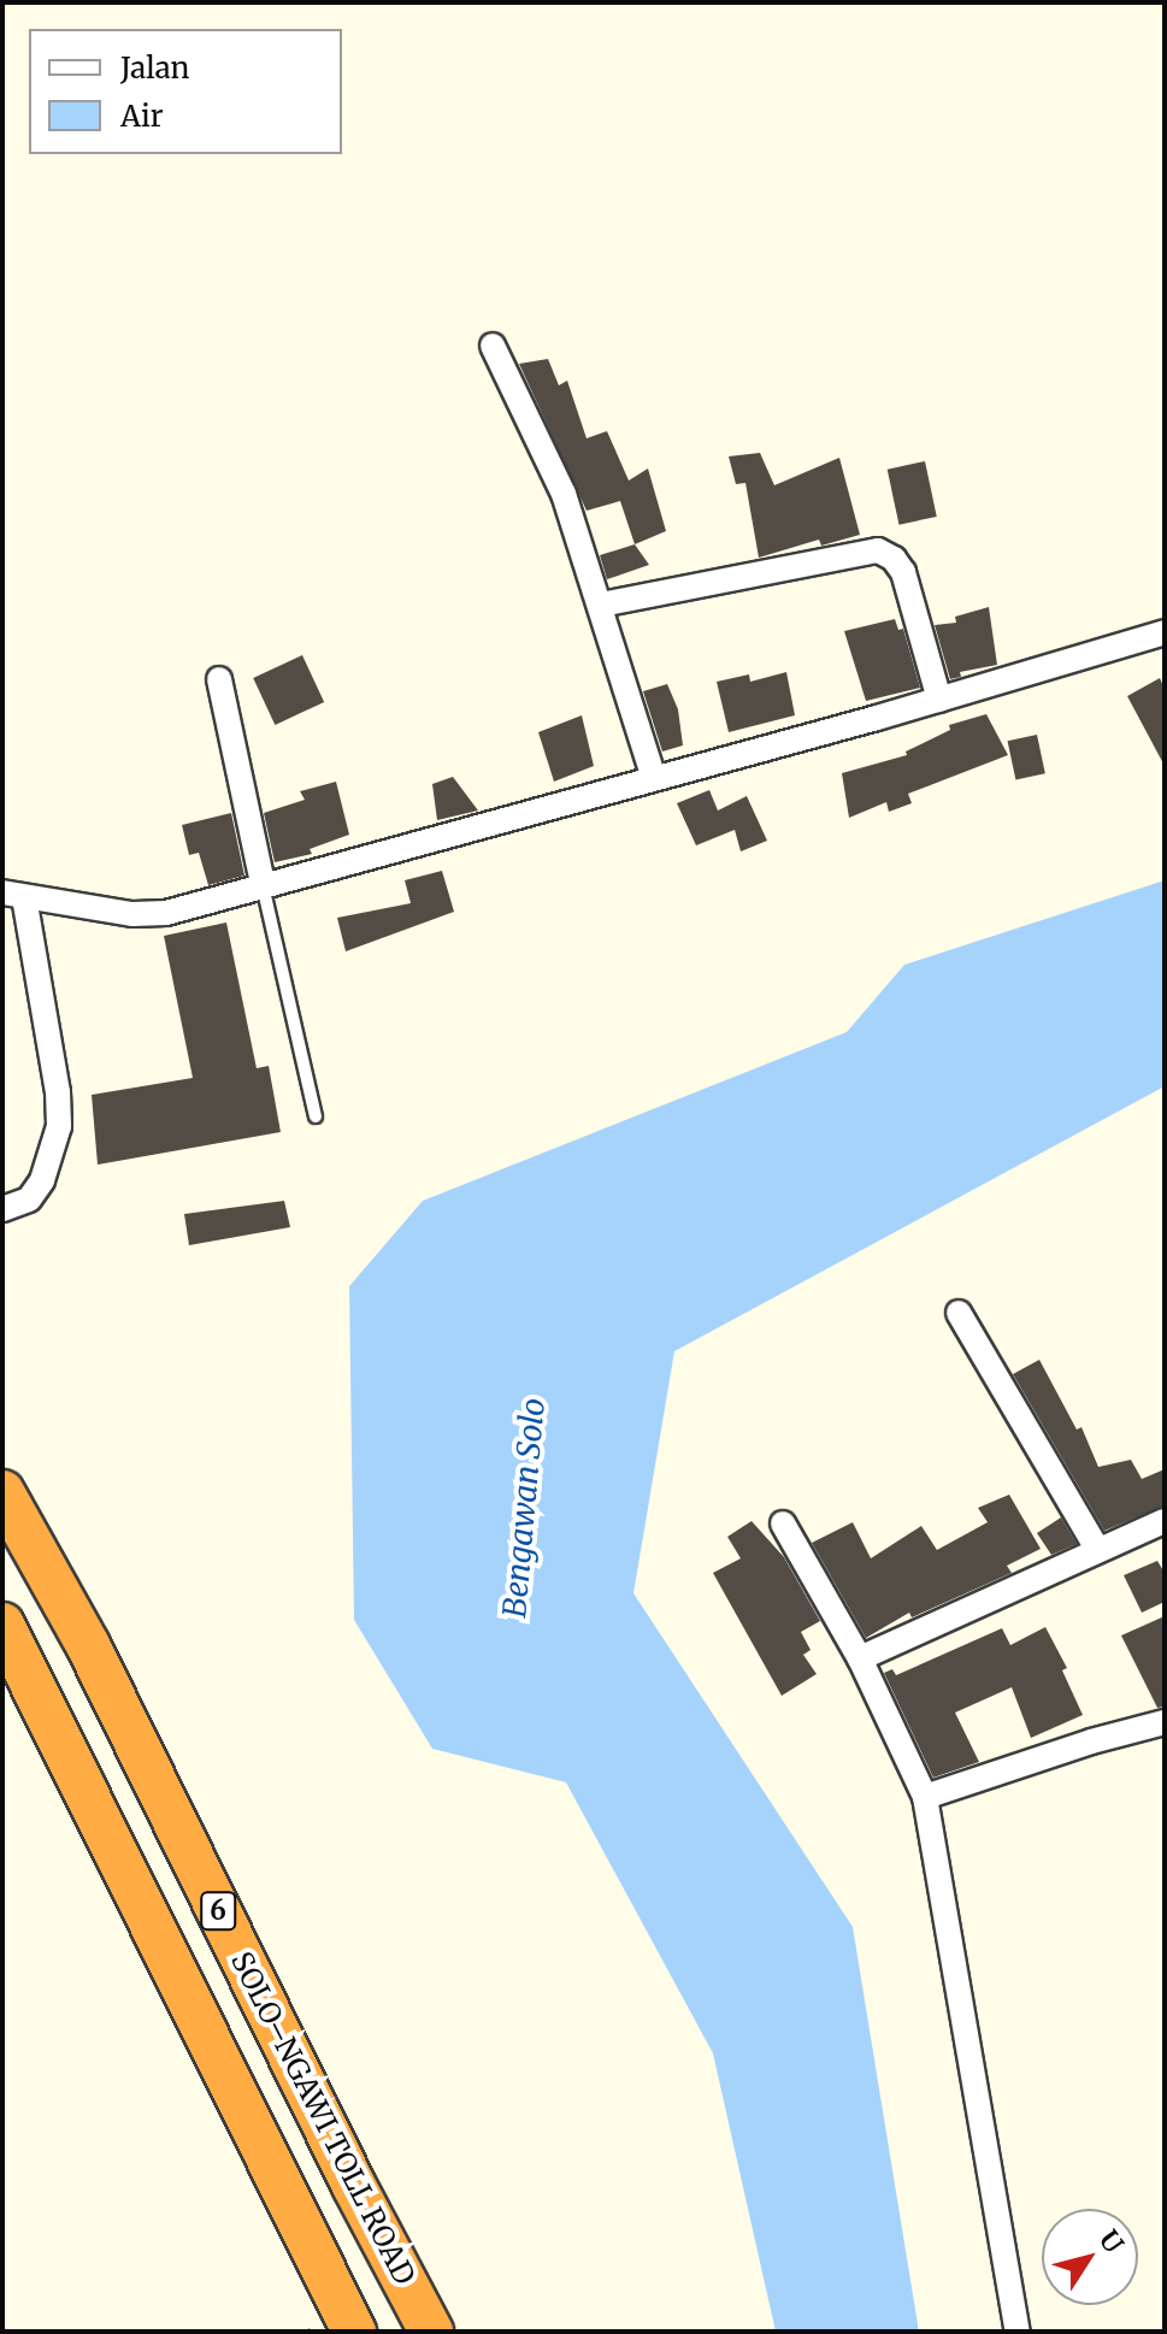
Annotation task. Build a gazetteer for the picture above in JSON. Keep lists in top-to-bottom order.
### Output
{
  "streets": {
    "highway": ["6", "SOLO–NGAWI TOLL ROAD"]
  },
  "water": ["Bengawan Solo"],
  "legend": ["Jalan", "Air"],
  "north": "top right"
}
